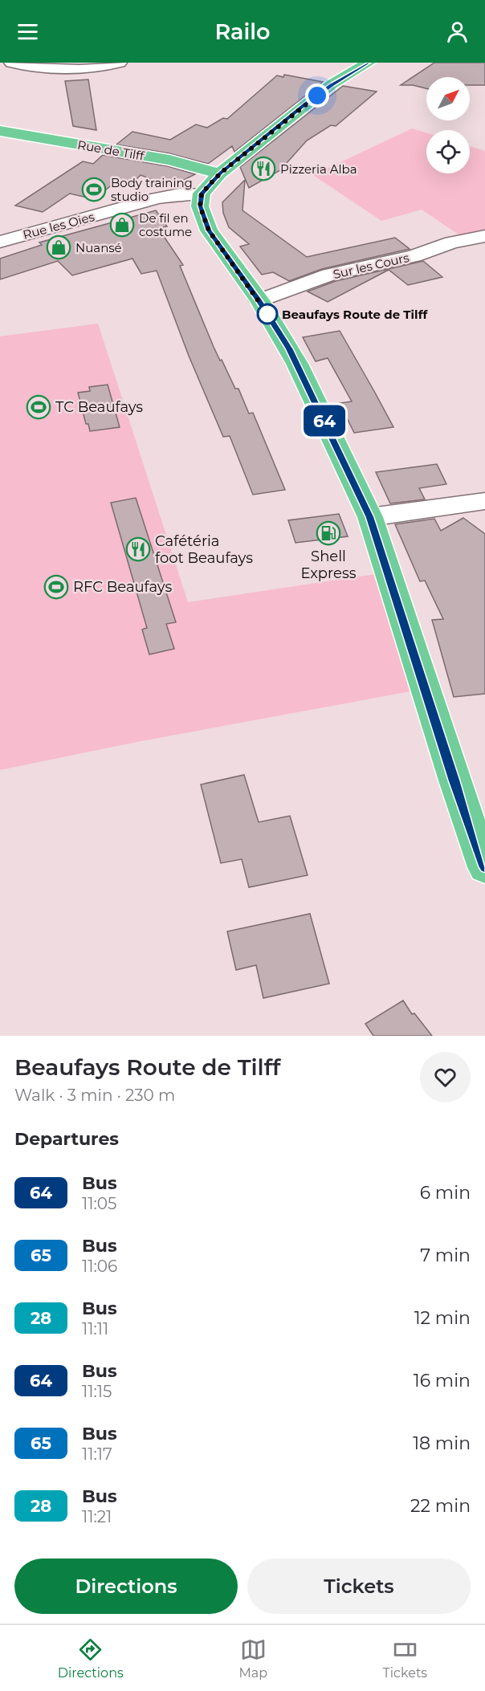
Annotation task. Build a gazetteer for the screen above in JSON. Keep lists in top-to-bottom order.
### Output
{
  "streets": {
    "main road": ["Rue de Tilff"],
    "street": ["Rue les Oies", "Sur les Cours"]
  },
  "places": {
    "restaurant": ["Pizzeria Alba", "Cafétéria foot Beaufays"],
    "sports": ["Body training studio", "TC Beaufays", "RFC Beaufays"],
    "shop": ["De fil en costume", "Nuansé"],
    "other": ["Beaufays Route de Tilff"],
    "fuel station": ["Shell Express"]
  },
  "lines": ["bus line 64"],
  "north": "top right",
  "page": {
    "header": "Railo",
    "on_map": "64",
    "heading": [
      ["Beaufays Route de Tilff", "Walk · 3 min · 230 m"],
      "Departures"
    ],
    "list": [
      {
        "mark": "64",
        "name": "Bus",
        "note": "11:05",
        "value": "6 min"
      },
      {
        "mark": "65",
        "name": "Bus",
        "note": "11:06",
        "value": "7 min"
      },
      {
        "mark": "28",
        "name": "Bus",
        "note": "11:11",
        "value": "12 min"
      },
      {
        "mark": "64",
        "name": "Bus",
        "note": "11:15",
        "value": "16 min"
      },
      {
        "mark": "65",
        "name": "Bus",
        "note": "11:17",
        "value": "18 min"
      },
      {
        "mark": "28",
        "name": "Bus",
        "note": "11:21",
        "value": "22 min"
      }
    ],
    "buttons": ["Directions", "Tickets"],
    "tabs": ["Directions", "Map", "Tickets"]
  }
}
